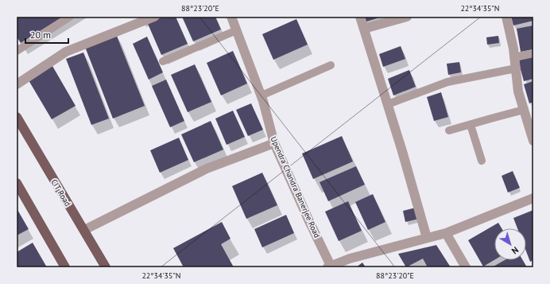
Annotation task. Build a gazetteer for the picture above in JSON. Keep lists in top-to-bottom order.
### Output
{
  "streets": {
    "main road": ["CIT Road"],
    "street": ["Upendra Chandra Banerjee Road"]
  },
  "scale_bar": "20 m",
  "north": "bottom right",
  "coordinates": ["88°23'20\"E", "22°34'35\"N"]
}
